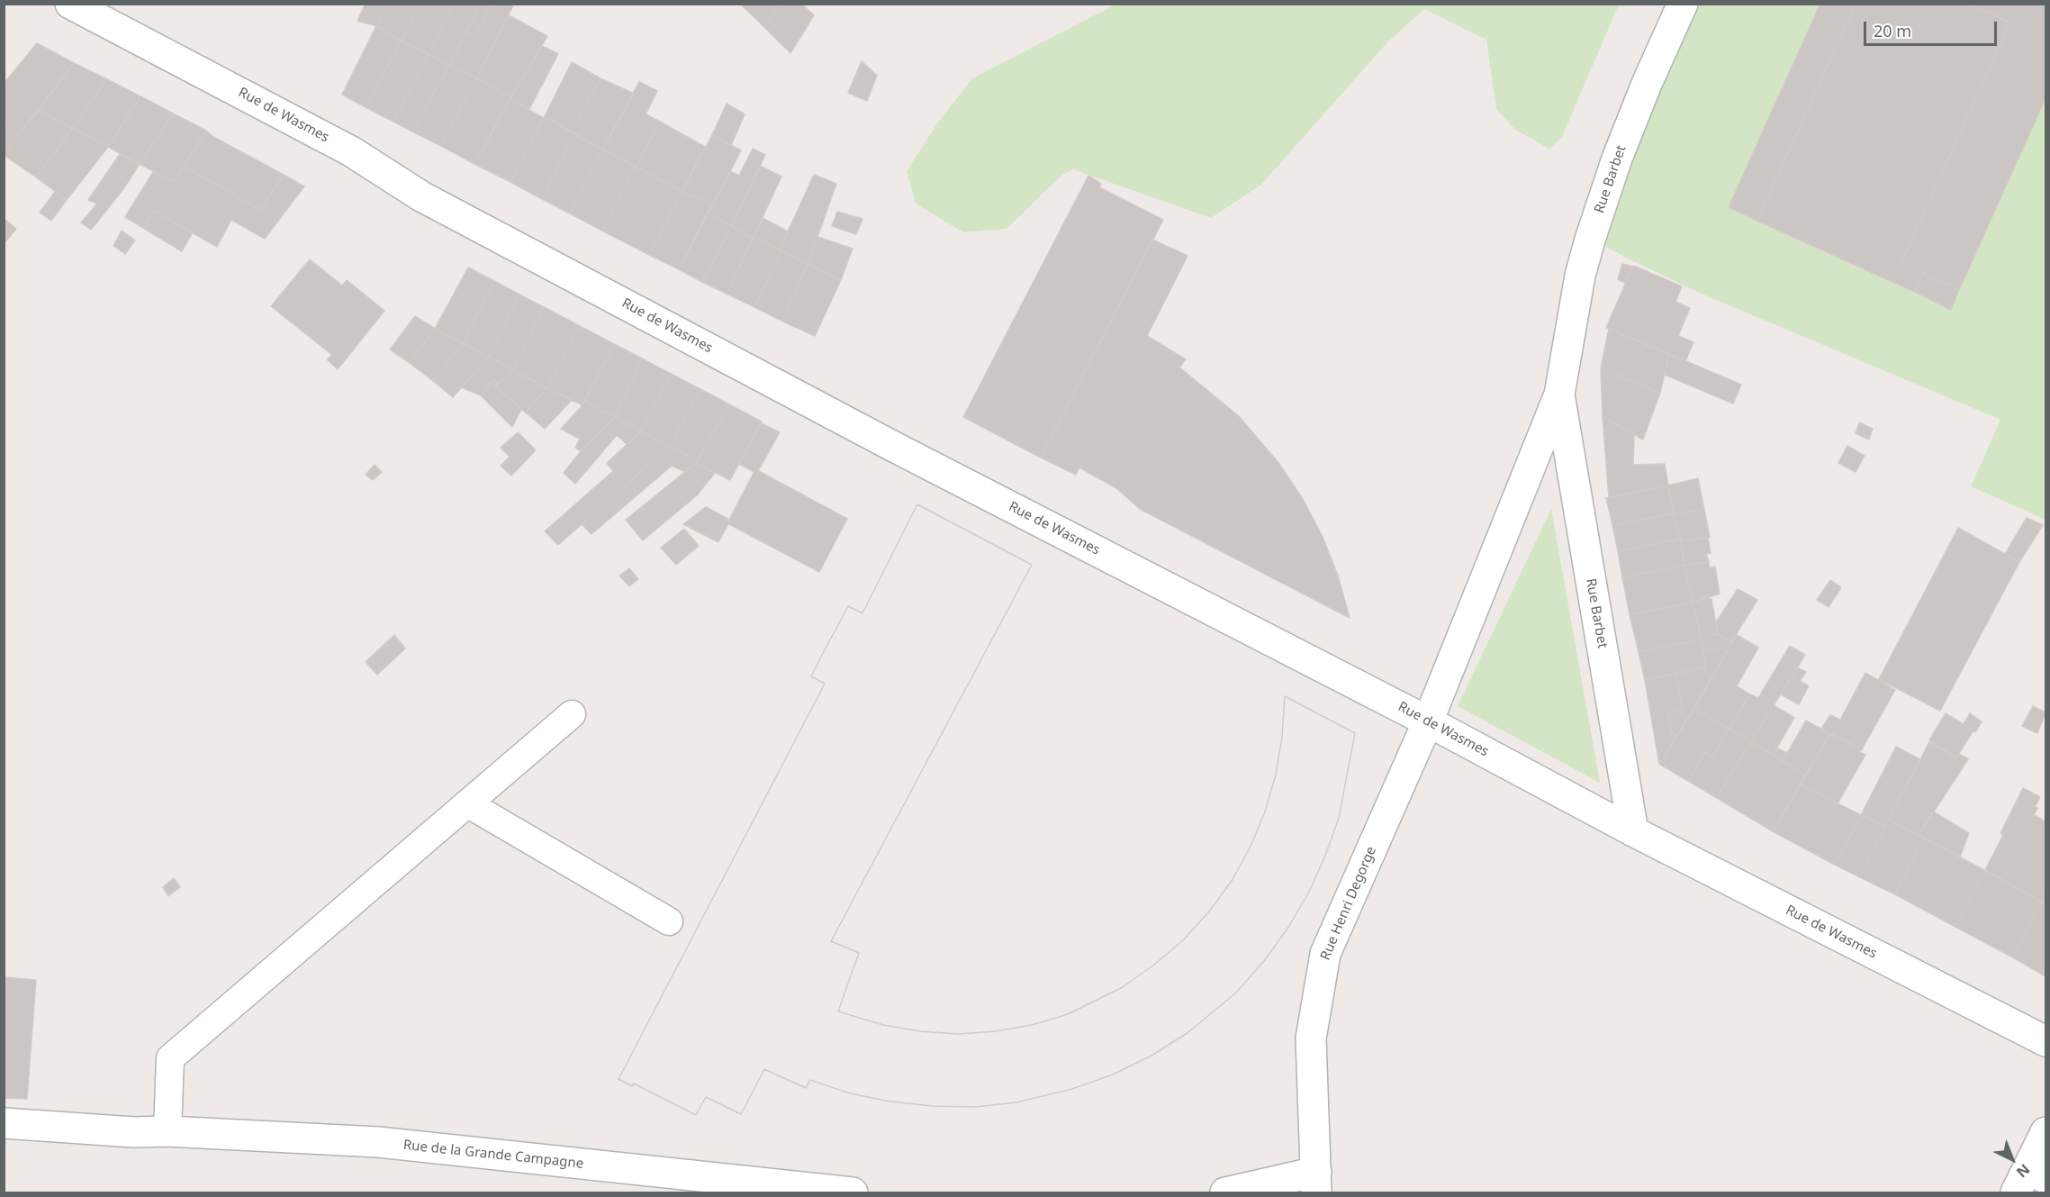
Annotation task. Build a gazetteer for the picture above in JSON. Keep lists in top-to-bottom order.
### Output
{
  "streets": {
    "street": [
      "Rue de Wasmes",
      "Rue Barbet",
      "Rue Henri Degorge",
      "Rue de la Grande Campagne"
    ]
  },
  "crossings": [
    ["Rue de Wasmes", "Rue Barbet"],
    ["Rue de Wasmes", "Rue Henri Degorge"],
    ["Rue Barbet", "Rue Henri Degorge"]
  ],
  "scale_bar": "20 m",
  "north": "bottom right"
}
